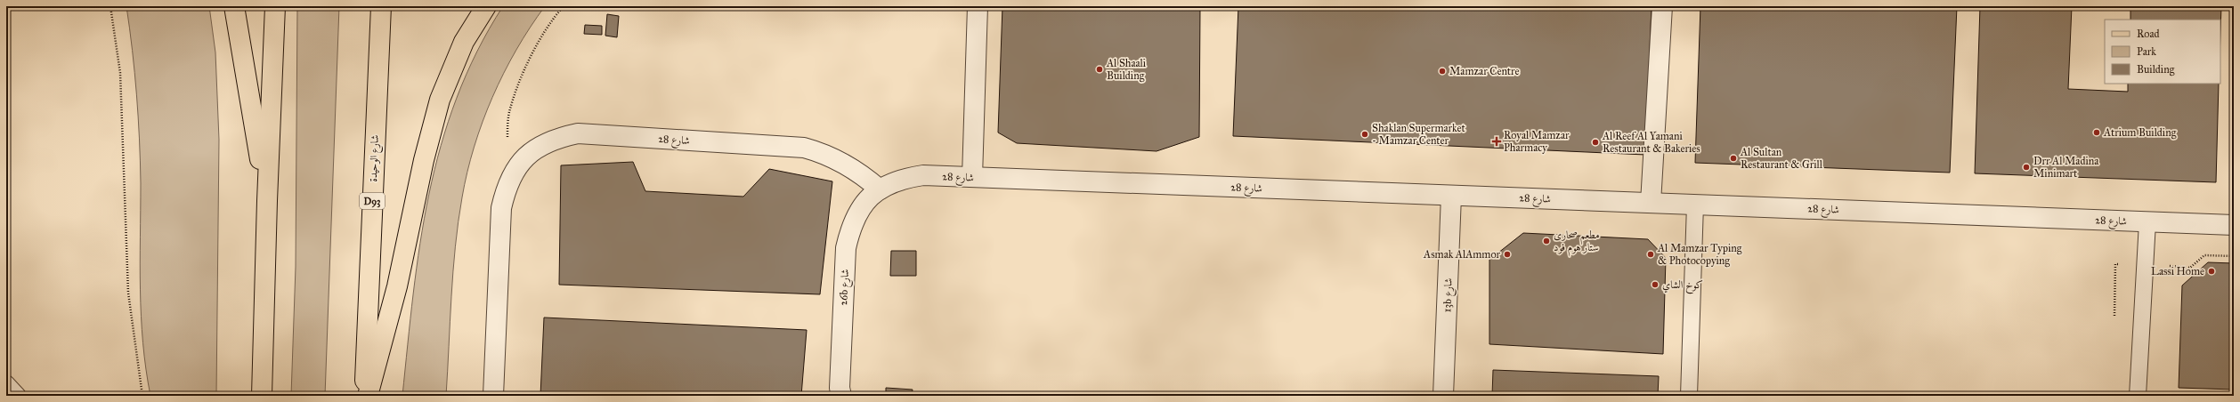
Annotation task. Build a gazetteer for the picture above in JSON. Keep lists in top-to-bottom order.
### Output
{
  "streets": {
    "main road": ["شارع الوحيدة", "D93"],
    "street": ["شارع 28", "26b شارع", "13b شارع"]
  },
  "crossings": [
    ["شارع 28", "26b شارع"],
    ["شارع 28", "13b شارع"]
  ],
  "places": {
    "other": [
      "Al Shaali Building",
      "Mamzar Centre",
      "Atrium Building",
      "Shaklan Supermarket - Mamzar Center",
      "Al Reef Al Yamani Restaurant & Bakeries",
      "Al Sultan Restaurant & Grill",
      "Drr Al Madina Minimart",
      "مطعم صحارى ستار هوم فود",
      "Asmak AlAmmor",
      "Al Mamzar Typing & Photocopying",
      "Lassi Home",
      "كوخ الشاي"
    ],
    "health": ["Royal Mamzar Pharmacy"]
  },
  "legend": ["Road", "Park", "Building"]
}
